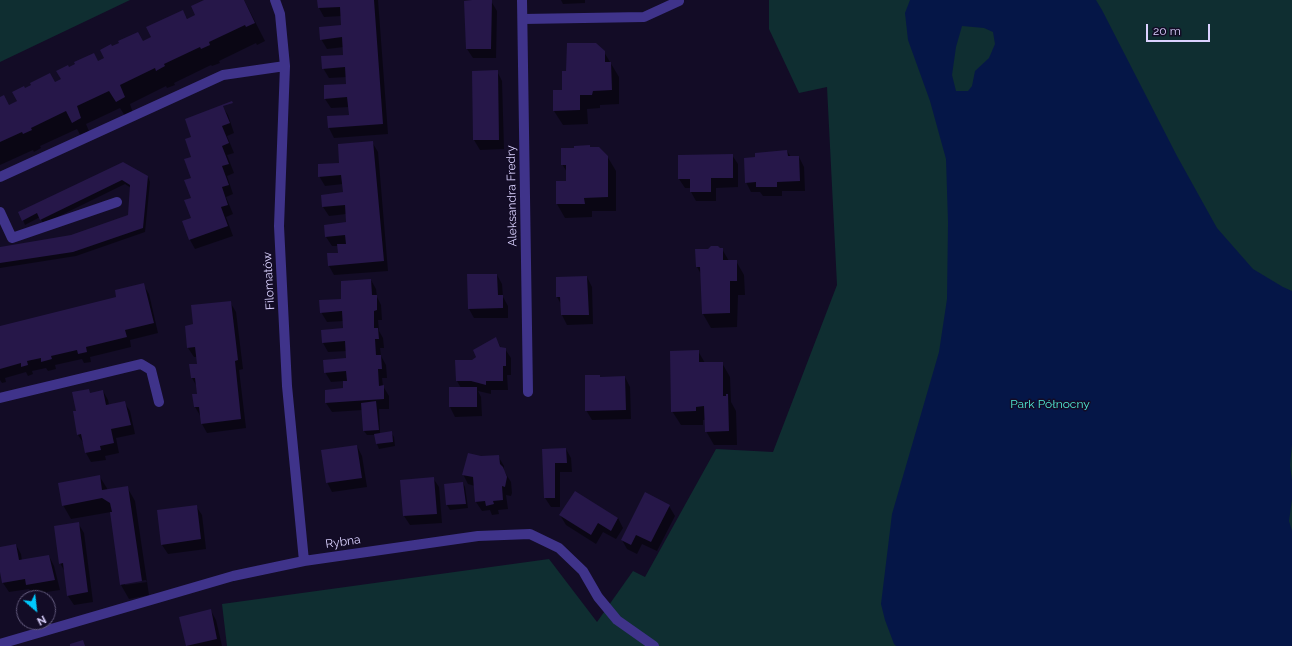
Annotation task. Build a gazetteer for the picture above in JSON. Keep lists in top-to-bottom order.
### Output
{
  "streets": {
    "street": ["Aleksandra Fredry", "Filomatów", "Rybna"]
  },
  "crossings": [
    ["Filomatów", "Rybna"]
  ],
  "parks": ["Park Północny"],
  "scale_bar": "20 m",
  "north": "bottom right"
}
